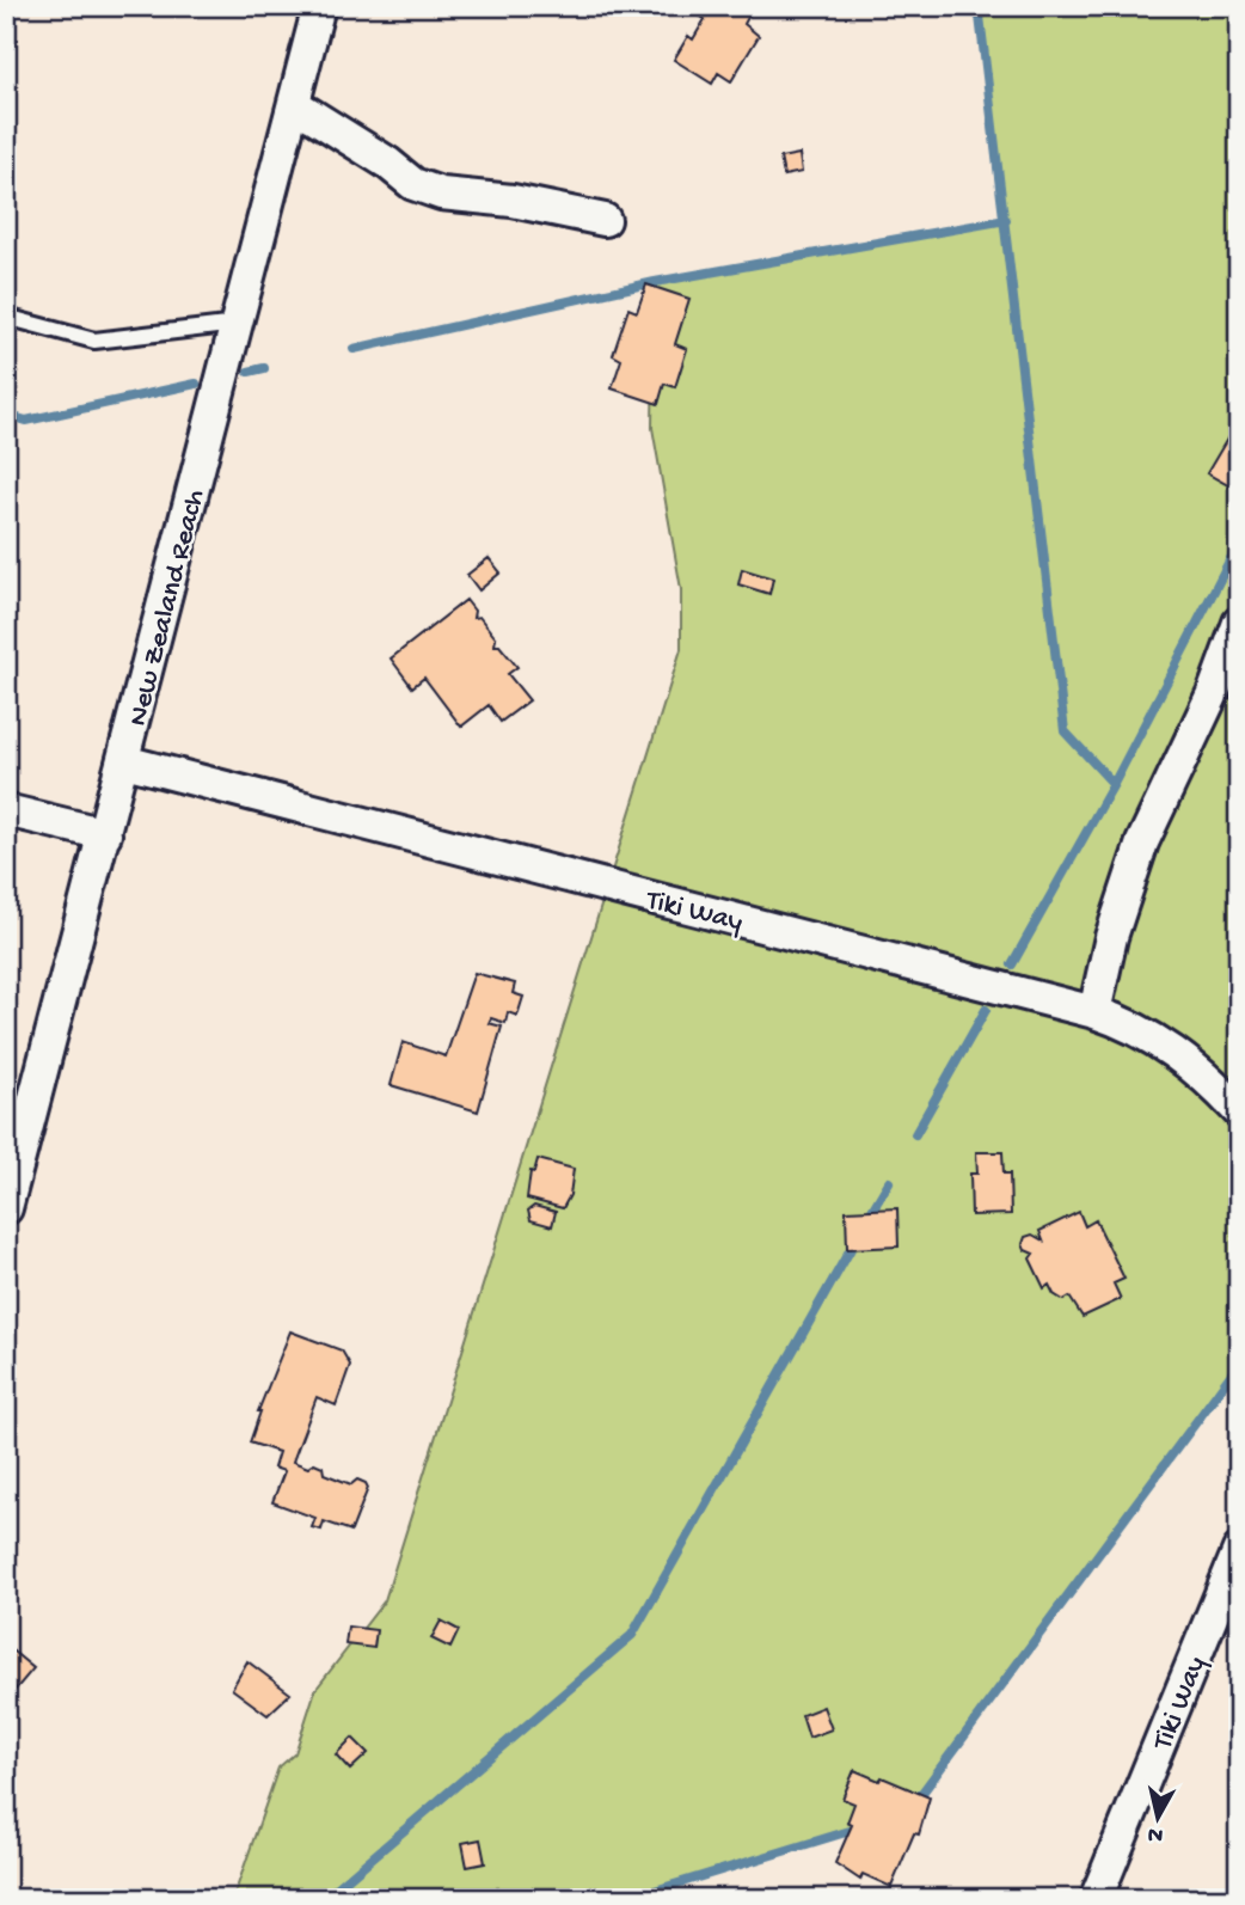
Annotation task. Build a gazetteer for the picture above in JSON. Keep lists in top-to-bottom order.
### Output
{
  "streets": {
    "street": ["New Zealand Reach", "Tiki Way"]
  },
  "crossings": [
    ["New Zealand Reach", "Tiki Way"]
  ],
  "north": "bottom"
}
